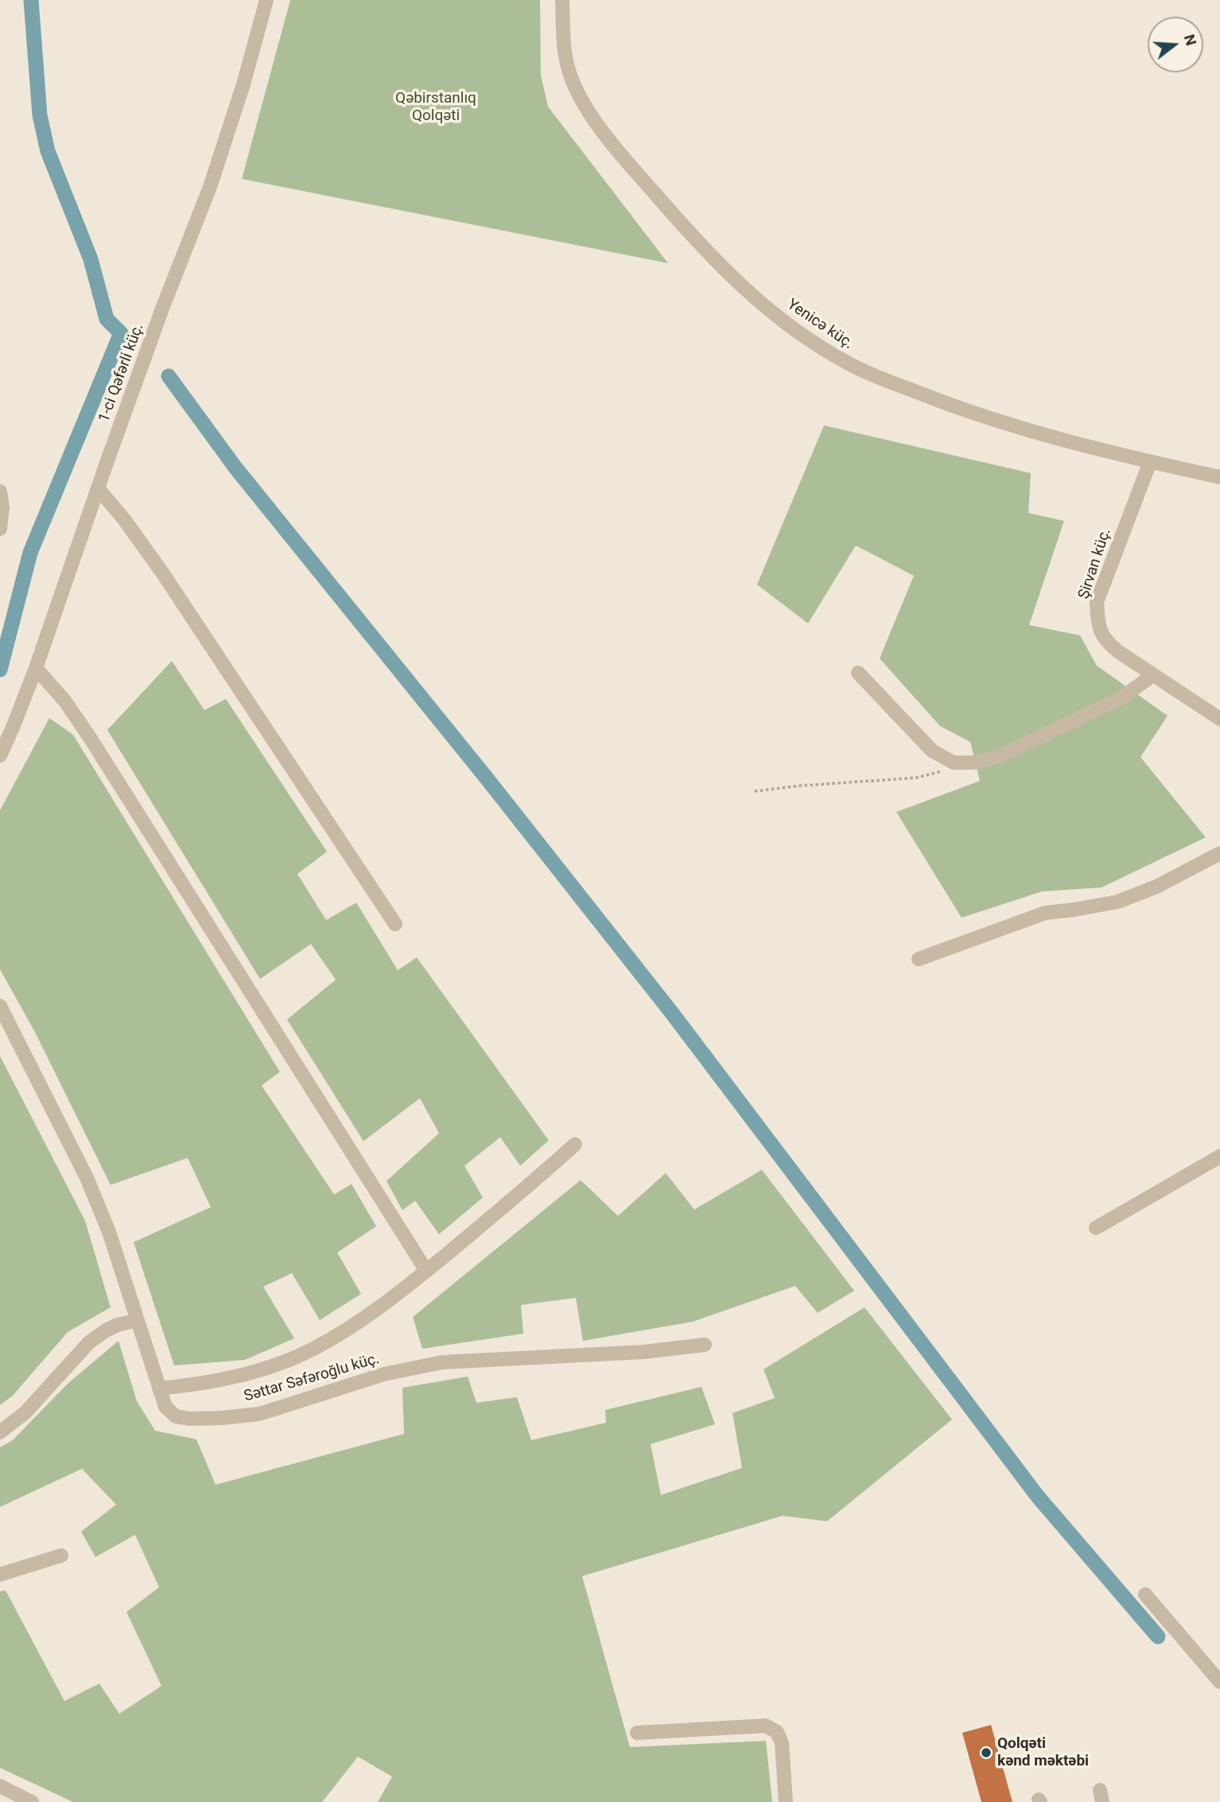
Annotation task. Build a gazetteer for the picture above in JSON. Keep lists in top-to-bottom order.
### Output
{
  "streets": {
    "street": [
      "Yenicə küç.",
      "1-ci Qəfərli küç.",
      "Şirvan küç.",
      "Səttar Səfəroğlu küç."
    ]
  },
  "crossings": [
    ["Yenicə küç.", "Şirvan küç."]
  ],
  "parks": ["Qəbirstanlıq Qolqəti"],
  "places": ["Qolqəti kənd məktəbi"],
  "north": "right"
}
